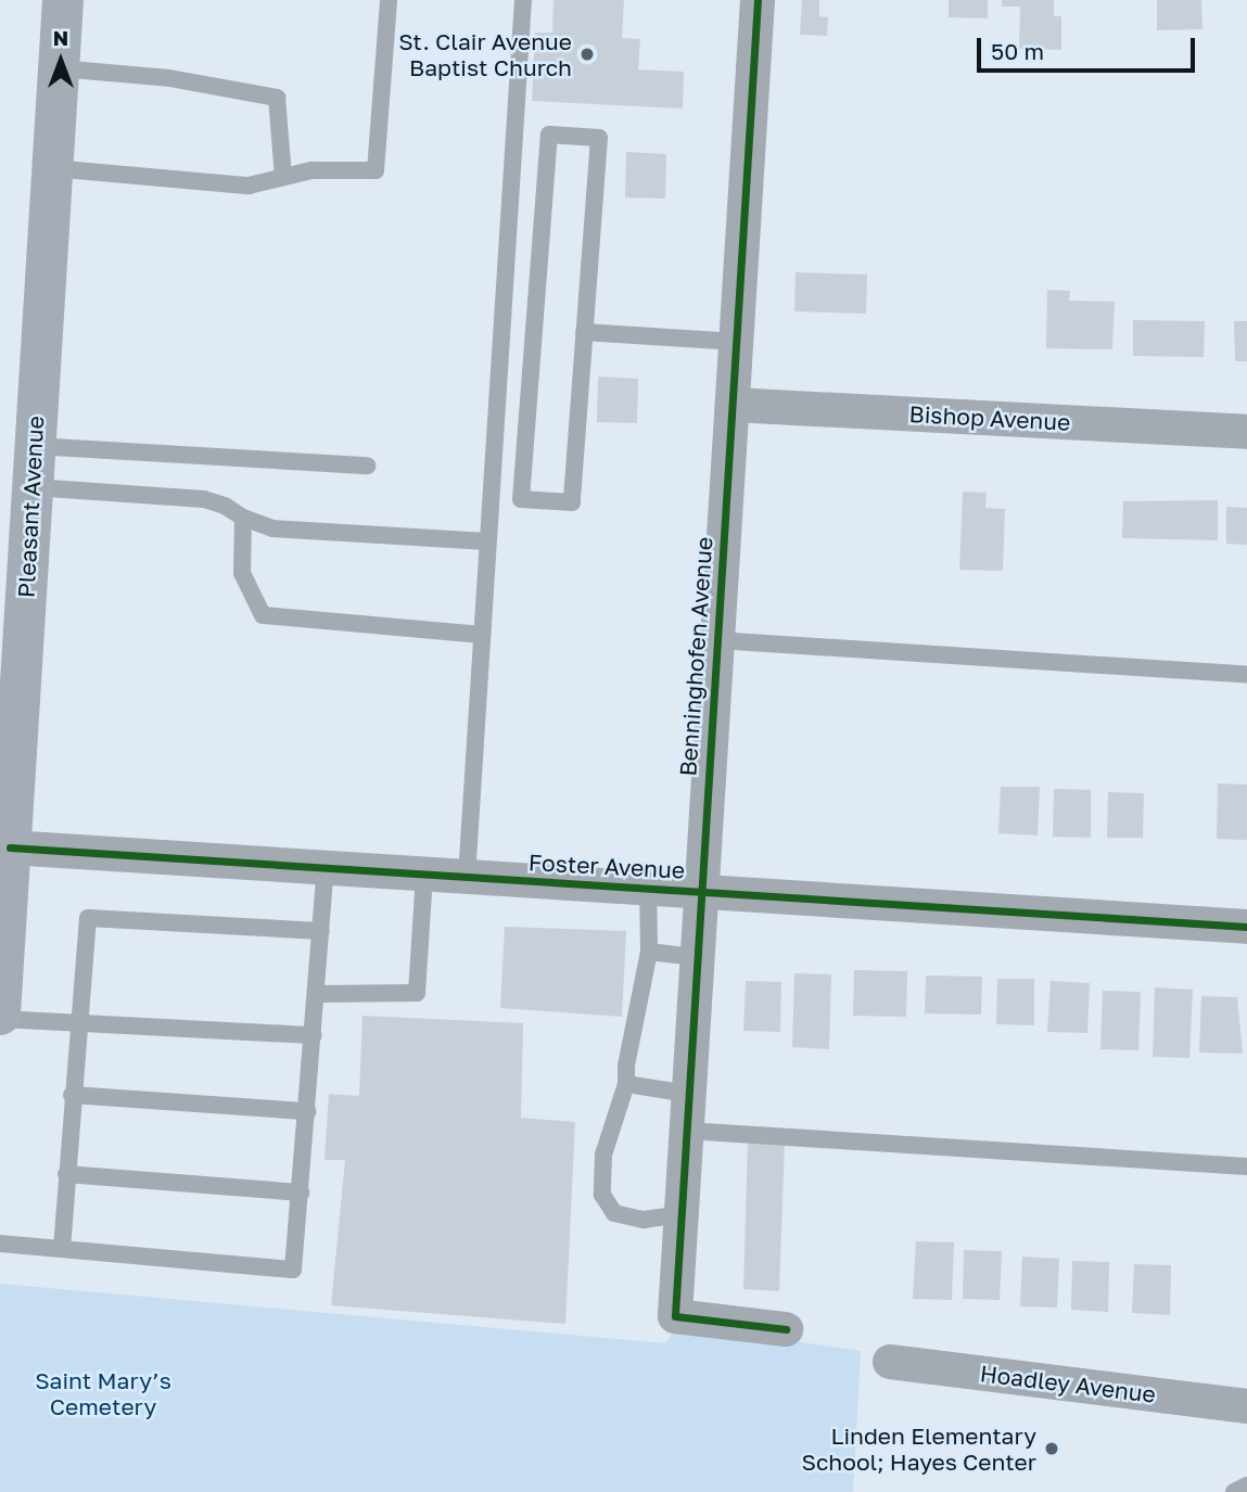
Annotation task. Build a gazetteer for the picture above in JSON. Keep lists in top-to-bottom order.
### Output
{
  "streets": {
    "main road": ["Pleasant Avenue"],
    "street": [
      "Bishop Avenue",
      "Benninghofen Avenue",
      "Foster Avenue",
      "Hoadley Avenue"
    ]
  },
  "crossings": [
    ["Bishop Avenue", "Benninghofen Avenue"],
    ["Pleasant Avenue", "Foster Avenue"],
    ["Benninghofen Avenue", "Foster Avenue"]
  ],
  "parks": ["Saint Mary’s Cemetery"],
  "places": ["St. Clair Avenue Baptist Church", "Linden Elementary School; Hayes Center"],
  "scale_bar": "50 m",
  "north": "top"
}
